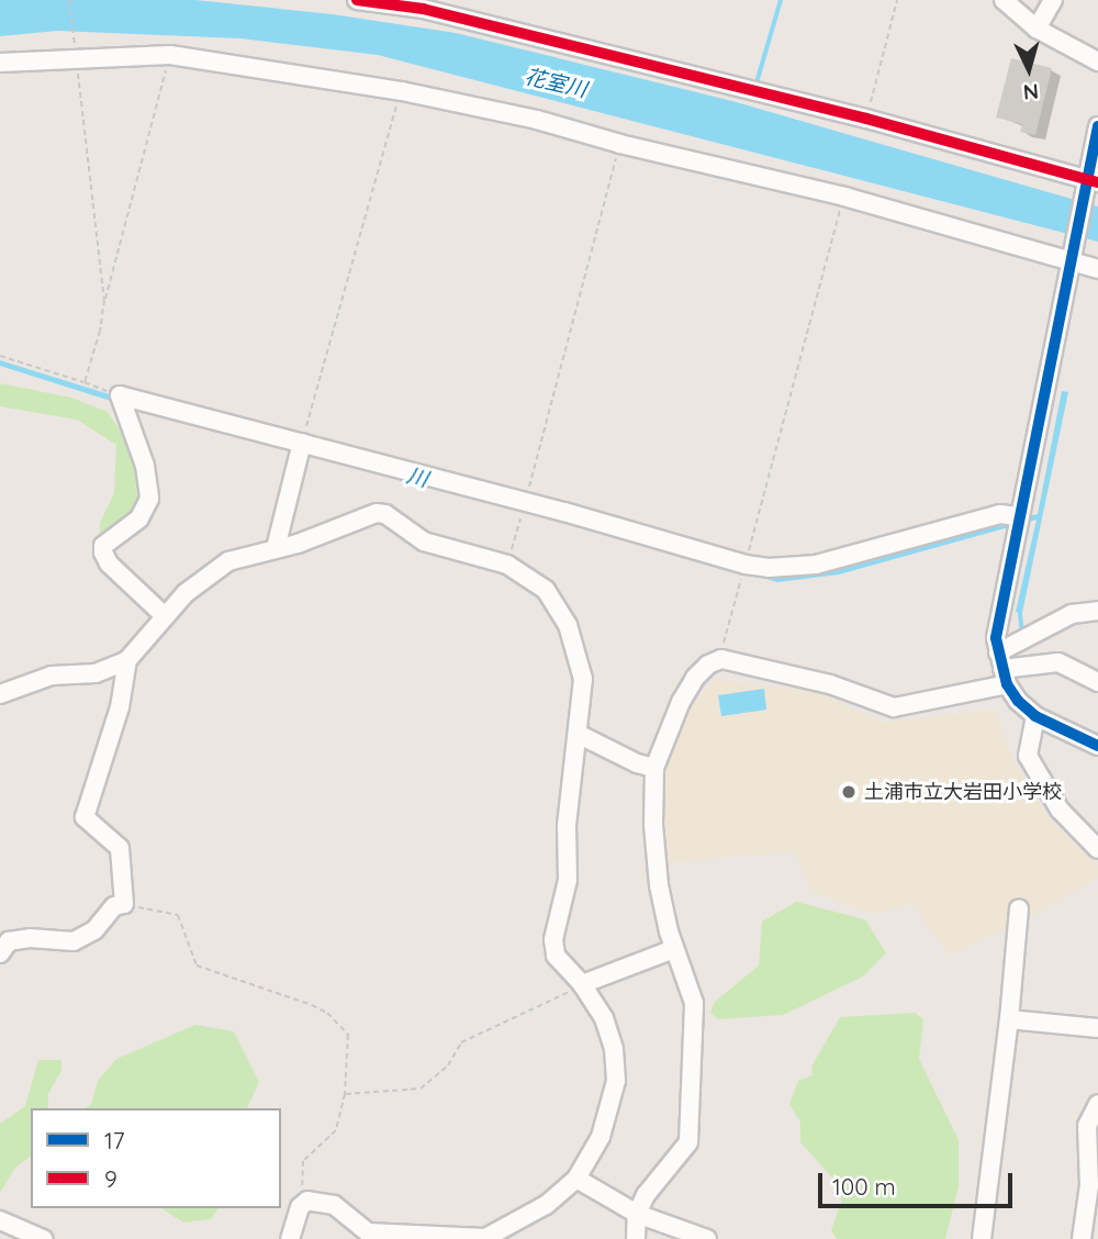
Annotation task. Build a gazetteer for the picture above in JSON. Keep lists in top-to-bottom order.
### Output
{
  "water": ["花室川", "川"],
  "places": ["土浦市立大岩田小学校"],
  "lines": ["transit line 9", "transit line 17"],
  "legend": ["17", "9"],
  "scale_bar": "100 m",
  "north": "bottom"
}
